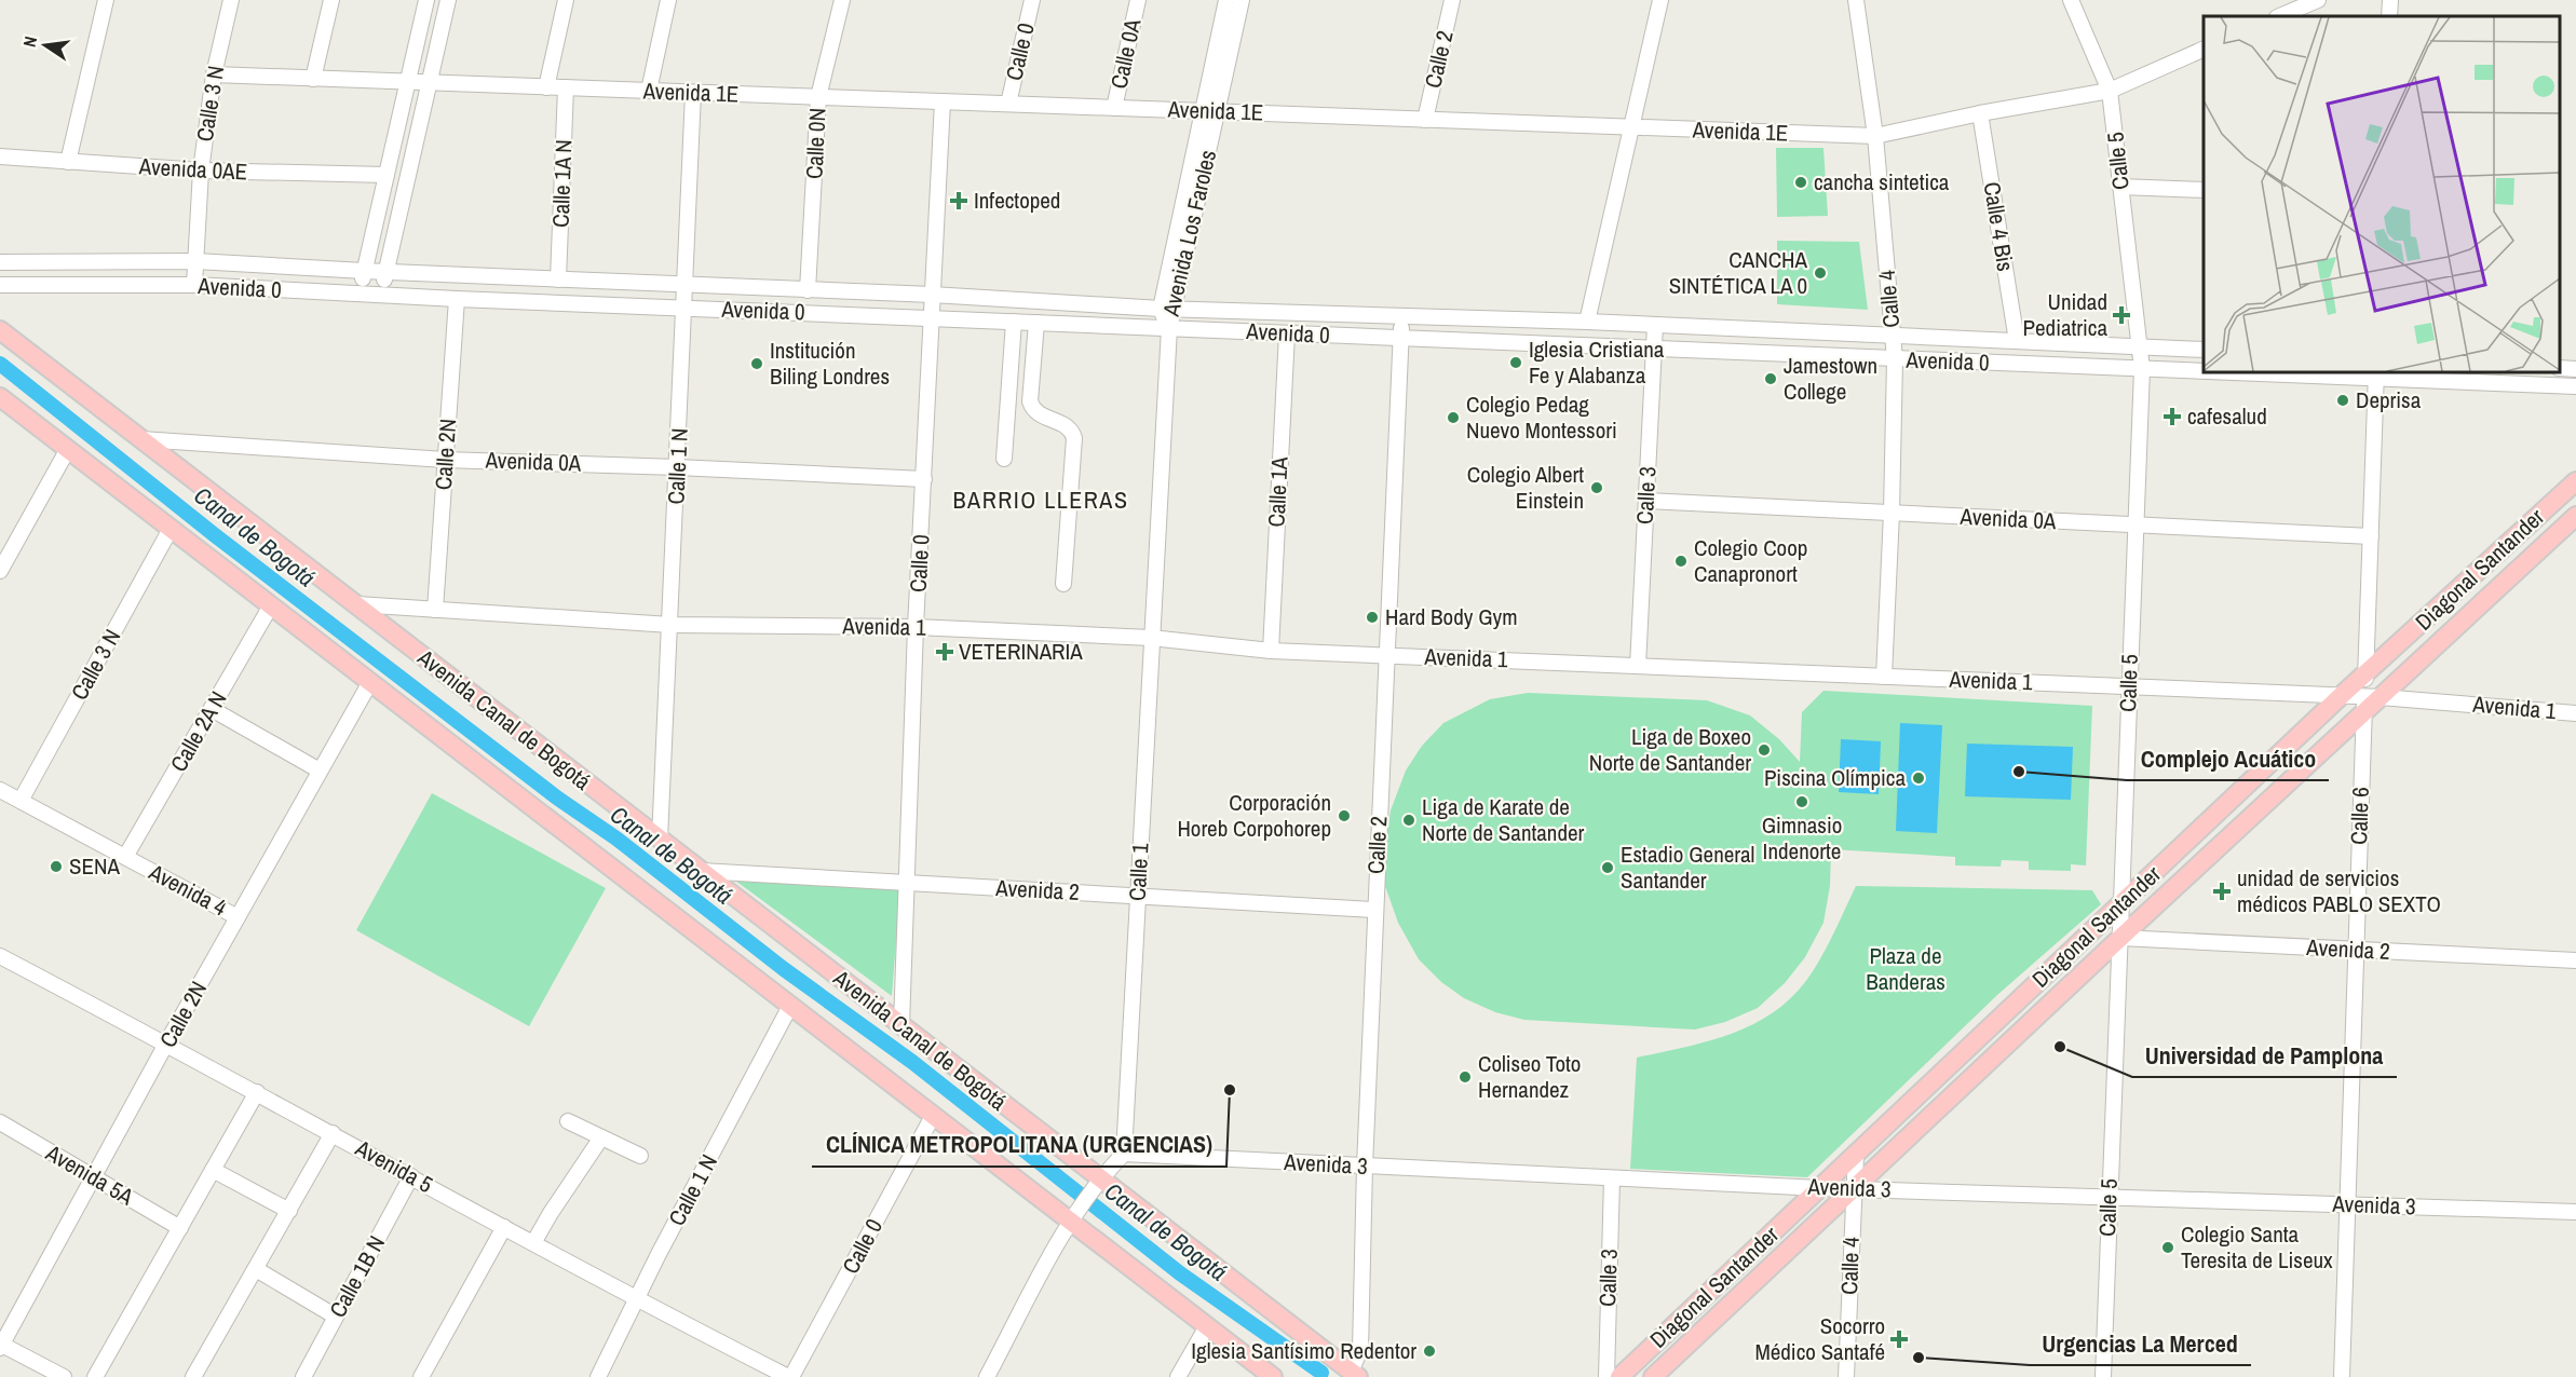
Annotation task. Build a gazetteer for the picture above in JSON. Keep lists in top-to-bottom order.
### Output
{
  "streets": {
    "main road": ["Diagonal Santander", "Avenida Canal de Bogotá"],
    "street": [
      "Calle 0",
      "Calle 0A",
      "Calle 2",
      "Avenida 1E",
      "Calle 3 N",
      "Calle 0N",
      "Calle 5",
      "Avenida 0AE",
      "Calle 1A N",
      "Calle 4 Bis",
      "Avenida Los Faroles",
      "Avenida 0",
      "Calle 4",
      "Calle 2N",
      "Avenida 0A",
      "Calle 1 N",
      "Calle 1A",
      "Calle 3",
      "Avenida 1",
      "Calle 2A N",
      "Calle 6",
      "Calle 1",
      "Avenida 4",
      "Avenida 2",
      "Avenida 3",
      "Avenida 5",
      "Avenida 5A",
      "Calle 1B N"
    ]
  },
  "crossings": [
    ["Calle 0", "Avenida 1E"],
    ["Calle 0", "Avenida 0"],
    ["Calle 0", "Avenida 0A"],
    ["Calle 0", "Avenida 1"],
    ["Calle 0", "Avenida Canal de Bogotá"],
    ["Calle 0", "Avenida 2"],
    ["Calle 0", "Avenida 5"],
    ["Calle 0A", "Avenida 1E"],
    ["Calle 2", "Avenida 1E"],
    ["Calle 2", "Avenida 0"],
    ["Calle 2", "Avenida 1"],
    ["Calle 2", "Avenida Canal de Bogotá"],
    ["Calle 2", "Avenida 2"],
    ["Calle 2", "Avenida 3"],
    ["Avenida 1E", "Calle 3 N"],
    ["Avenida 1E", "Calle 0N"],
    ["Avenida 1E", "Calle 5"],
    ["Avenida 1E", "Calle 1A N"],
    ["Avenida 1E", "Calle 4 Bis"],
    ["Avenida 1E", "Avenida Los Faroles"],
    ["Avenida 1E", "Calle 4"],
    ["Avenida 1E", "Calle 1 N"],
    ["Calle 3 N", "Avenida 0AE"],
    ["Calle 3 N", "Avenida 0"],
    ["Calle 3 N", "Avenida 4"],
    ["Calle 0N", "Avenida 0"],
    ["Calle 5", "Avenida 0"],
    ["Calle 5", "Avenida 0A"],
    ["Calle 5", "Diagonal Santander"],
    ["Calle 5", "Avenida 1"],
    ["Calle 5", "Avenida 2"],
    ["Calle 5", "Avenida 3"],
    ["Calle 1A N", "Avenida 0"],
    ["Calle 4 Bis", "Avenida 0"],
    ["Avenida Los Faroles", "Avenida 0"],
    ["Avenida Los Faroles", "Calle 1"],
    ["Avenida 0", "Calle 4"],
    ["Avenida 0", "Calle 2N"],
    ["Avenida 0", "Calle 1 N"],
    ["Avenida 0", "Calle 1A"],
    ["Avenida 0", "Calle 3"],
    ["Avenida 0", "Calle 6"],
    ["Avenida 0", "Calle 1"],
    ["Calle 4", "Avenida 0A"],
    ["Calle 4", "Diagonal Santander"],
    ["Calle 4", "Avenida 1"],
    ["Calle 4", "Avenida 3"],
    ["Calle 2N", "Avenida 0A"],
    ["Calle 2N", "Avenida 1"],
    ["Calle 2N", "Avenida 4"],
    ["Calle 2N", "Avenida 5"],
    ["Calle 2N", "Avenida 5A"],
    ["Avenida 0A", "Calle 1 N"],
    ["Avenida 0A", "Calle 3"],
    ["Avenida 0A", "Avenida Canal de Bogotá"],
    ["Avenida 0A", "Calle 6"],
    ["Calle 1 N", "Avenida 1"],
    ["Calle 1 N", "Avenida Canal de Bogotá"],
    ["Calle 1 N", "Avenida 5"],
    ["Calle 1A", "Avenida 1"],
    ["Calle 3", "Avenida 1"],
    ["Calle 3", "Avenida 3"],
    ["Diagonal Santander", "Avenida 1"],
    ["Diagonal Santander", "Calle 6"],
    ["Diagonal Santander", "Avenida 2"],
    ["Diagonal Santander", "Avenida 3"],
    ["Avenida 1", "Avenida Canal de Bogotá"],
    ["Avenida 1", "Calle 6"],
    ["Avenida 1", "Calle 1"],
    ["Avenida Canal de Bogotá", "Avenida 2"],
    ["Calle 2A N", "Avenida 4"],
    ["Calle 6", "Avenida 2"],
    ["Calle 6", "Avenida 3"],
    ["Calle 1", "Avenida 2"],
    ["Calle 1", "Avenida 3"],
    ["Avenida 5", "Calle 1B N"]
  ],
  "districts": ["BARRIO LLERAS"],
  "water": ["Canal de Bogotá"],
  "parks": ["Plaza de Banderas"],
  "places": {
    "other": [
      "cancha sintetica",
      "CANCHA SINTÉTICA LA 0",
      "Iglesia Cristiana Fe y Alabanza",
      "Institución Biling Londres",
      "Jamestown College",
      "Deprisa",
      "Colegio Pedag Nuevo Montessori",
      "Colegio Albert Einstein",
      "Colegio Coop Canapronort",
      "Hard Body Gym",
      "Liga de Boxeo Norte de Santander",
      "Complejo Acuático",
      "Piscina Olímpica",
      "Gimnasio Indenorte",
      "Corporación Horeb Corpohorep",
      "Liga de Karate de Norte de Santander",
      "SENA",
      "Estadio General Santander",
      "Universidad de Pamplona",
      "Coliseo Toto Hernandez",
      "CLÍNICA METROPOLITANA (URGENCIAS)",
      "Colegio Santa Teresita de Liseux",
      "Iglesia Santísimo Redentor",
      "Urgencias La Merced"
    ],
    "health": [
      "Infectoped",
      "Unidad Pediatrica",
      "cafesalud",
      "VETERINARIA",
      "unidad de servicios médicos PABLO SEXTO",
      "Socorro Médico Santafé"
    ]
  },
  "north": "left"
}
